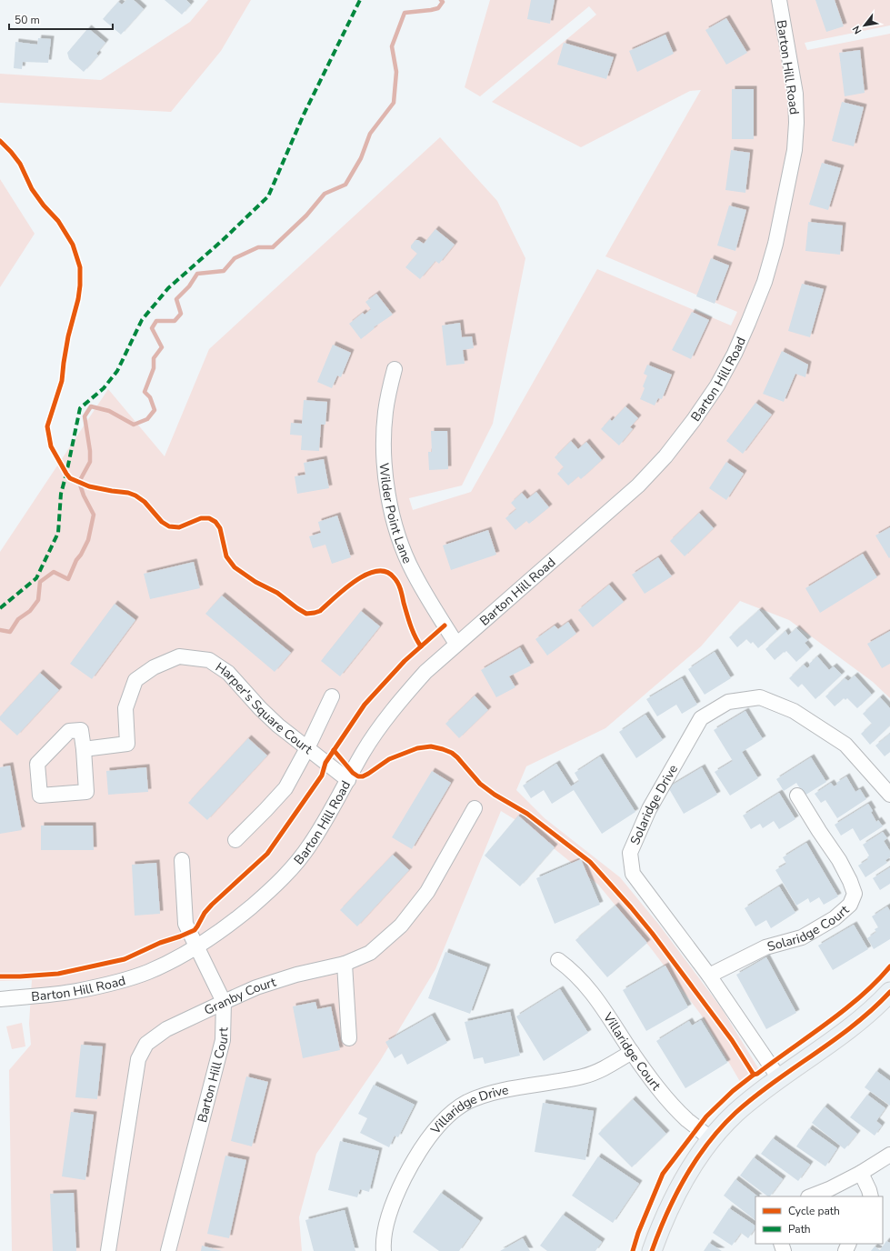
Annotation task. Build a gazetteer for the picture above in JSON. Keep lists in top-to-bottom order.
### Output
{
  "streets": {
    "street": [
      "Barton Hill Road",
      "Wilder Point Lane",
      "Harper's Square Court",
      "Solaridge Drive",
      "Solaridge Court",
      "Granby Court",
      "Villaridge Court",
      "Barton Hill Court",
      "Villaridge Drive"
    ]
  },
  "crossings": [
    ["Barton Hill Road", "Wilder Point Lane"],
    ["Barton Hill Road", "Harper's Square Court"],
    ["Barton Hill Road", "Barton Hill Court"],
    ["Solaridge Drive", "Solaridge Court"],
    ["Granby Court", "Barton Hill Court"],
    ["Villaridge Court", "Villaridge Drive"]
  ],
  "legend": ["Cycle path", "Path"],
  "scale_bar": "50 m",
  "north": "bottom left"
}
